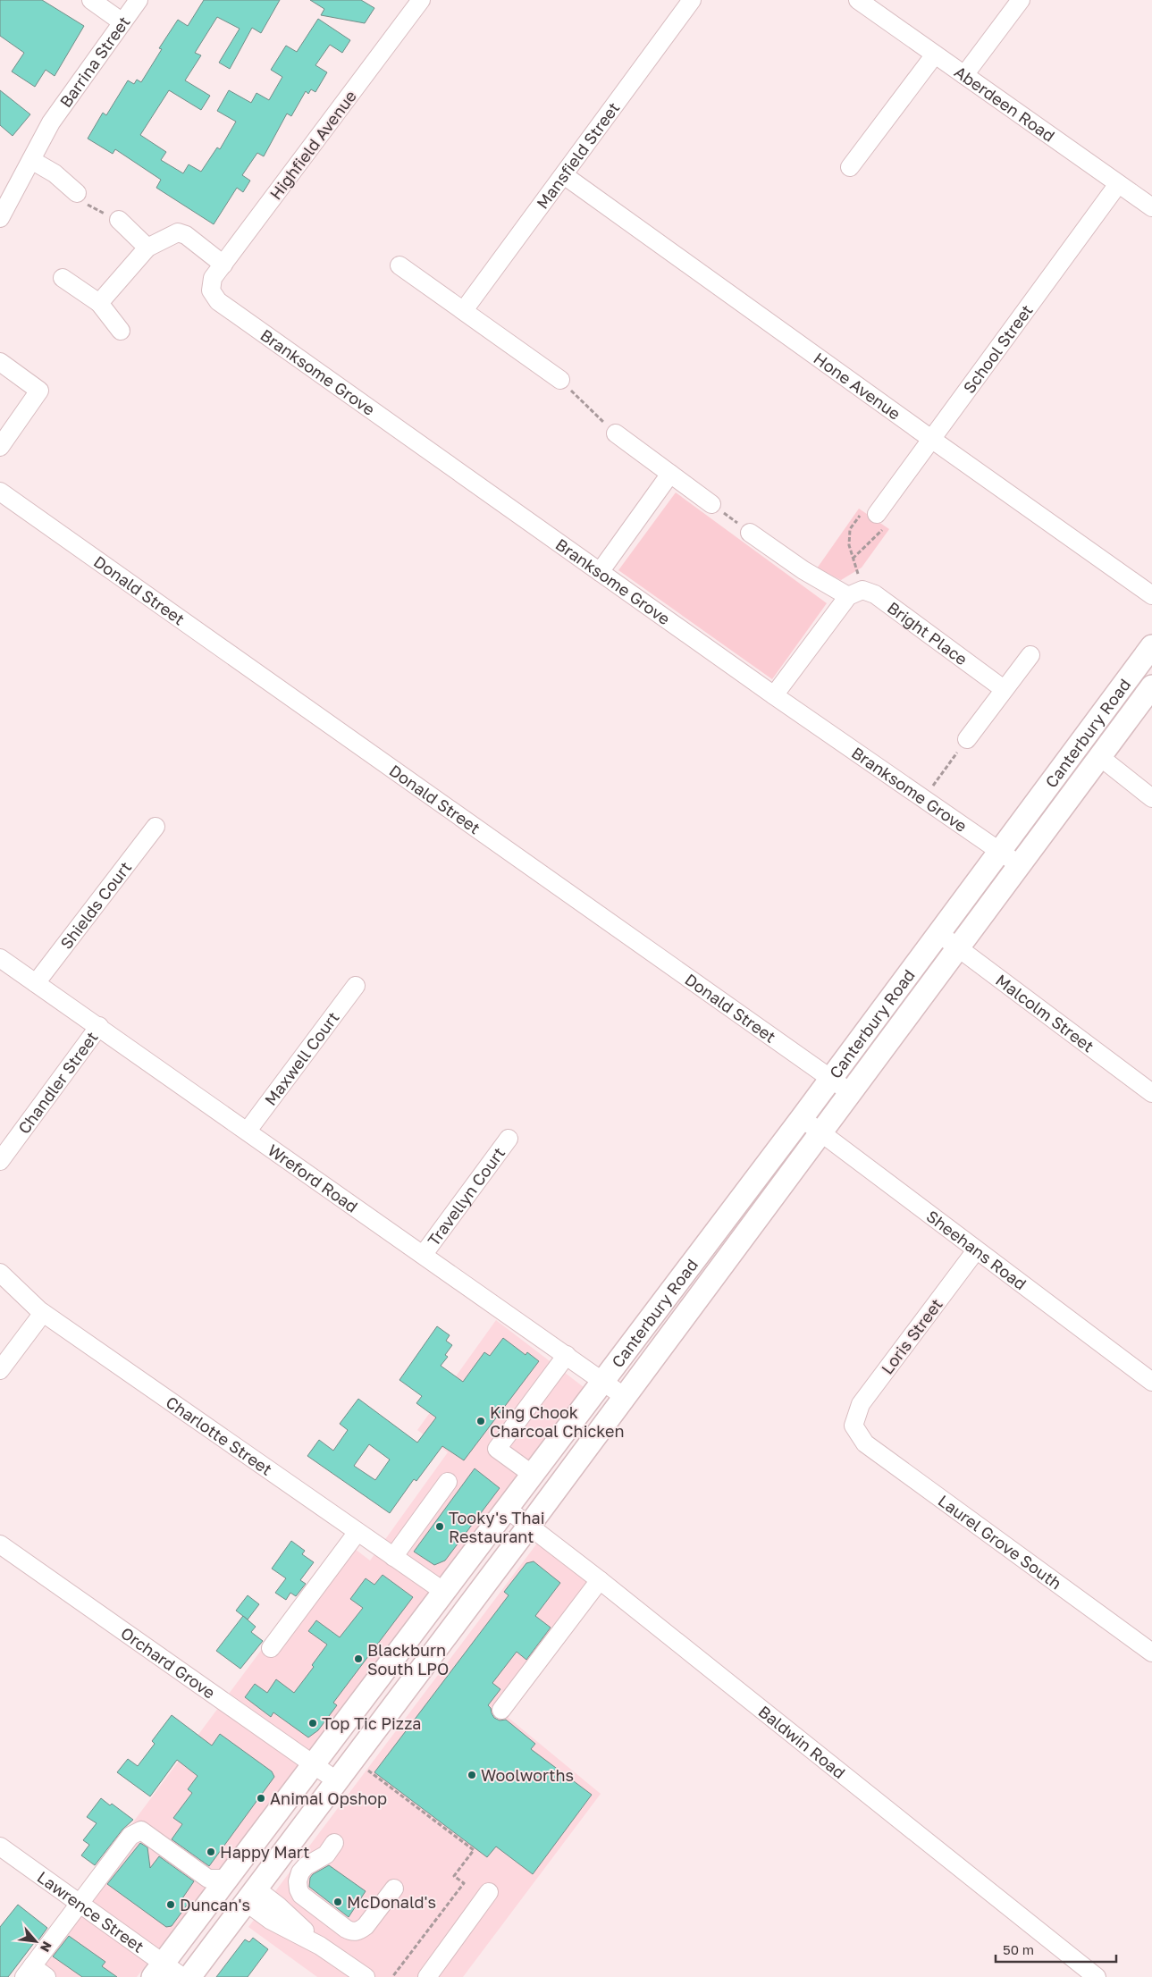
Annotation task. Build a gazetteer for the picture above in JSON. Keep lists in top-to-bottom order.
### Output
{
  "streets": {
    "main road": ["Canterbury Road"],
    "street": [
      "Barrina Street",
      "Aberdeen Road",
      "Highfield Avenue",
      "Mansfield Street",
      "School Street",
      "Branksome Grove",
      "Hone Avenue",
      "Donald Street",
      "Bright Place",
      "Shields Court",
      "Malcolm Street",
      "Maxwell Court",
      "Chandler Street",
      "Wreford Road",
      "Travellyn Court",
      "Sheehans Road",
      "Loris Street",
      "Charlotte Street",
      "Laurel Grove South",
      "Orchard Grove",
      "Baldwin Road",
      "Lawrence Street"
    ]
  },
  "crossings": [
    ["Aberdeen Road", "School Street"],
    ["Highfield Avenue", "Branksome Grove"],
    ["Mansfield Street", "Hone Avenue"],
    ["School Street", "Hone Avenue"],
    ["Branksome Grove", "Canterbury Road"],
    ["Donald Street", "Canterbury Road"],
    ["Canterbury Road", "Malcolm Street"],
    ["Canterbury Road", "Wreford Road"],
    ["Canterbury Road", "Sheehans Road"],
    ["Canterbury Road", "Charlotte Street"],
    ["Canterbury Road", "Orchard Grove"],
    ["Canterbury Road", "Baldwin Road"],
    ["Canterbury Road", "Lawrence Street"],
    ["Shields Court", "Wreford Road"],
    ["Maxwell Court", "Wreford Road"],
    ["Chandler Street", "Wreford Road"],
    ["Wreford Road", "Travellyn Court"],
    ["Sheehans Road", "Loris Street"],
    ["Loris Street", "Laurel Grove South"]
  ],
  "places": [
    "King Chook Charcoal Chicken",
    "Tooky's Thai Restaurant",
    "Blackburn South LPO",
    "Top Tic Pizza",
    "Woolworths",
    "Animal Opshop",
    "Happy Mart",
    "McDonald's",
    "Duncan's"
  ],
  "scale_bar": "50 m",
  "north": "bottom right"
}
